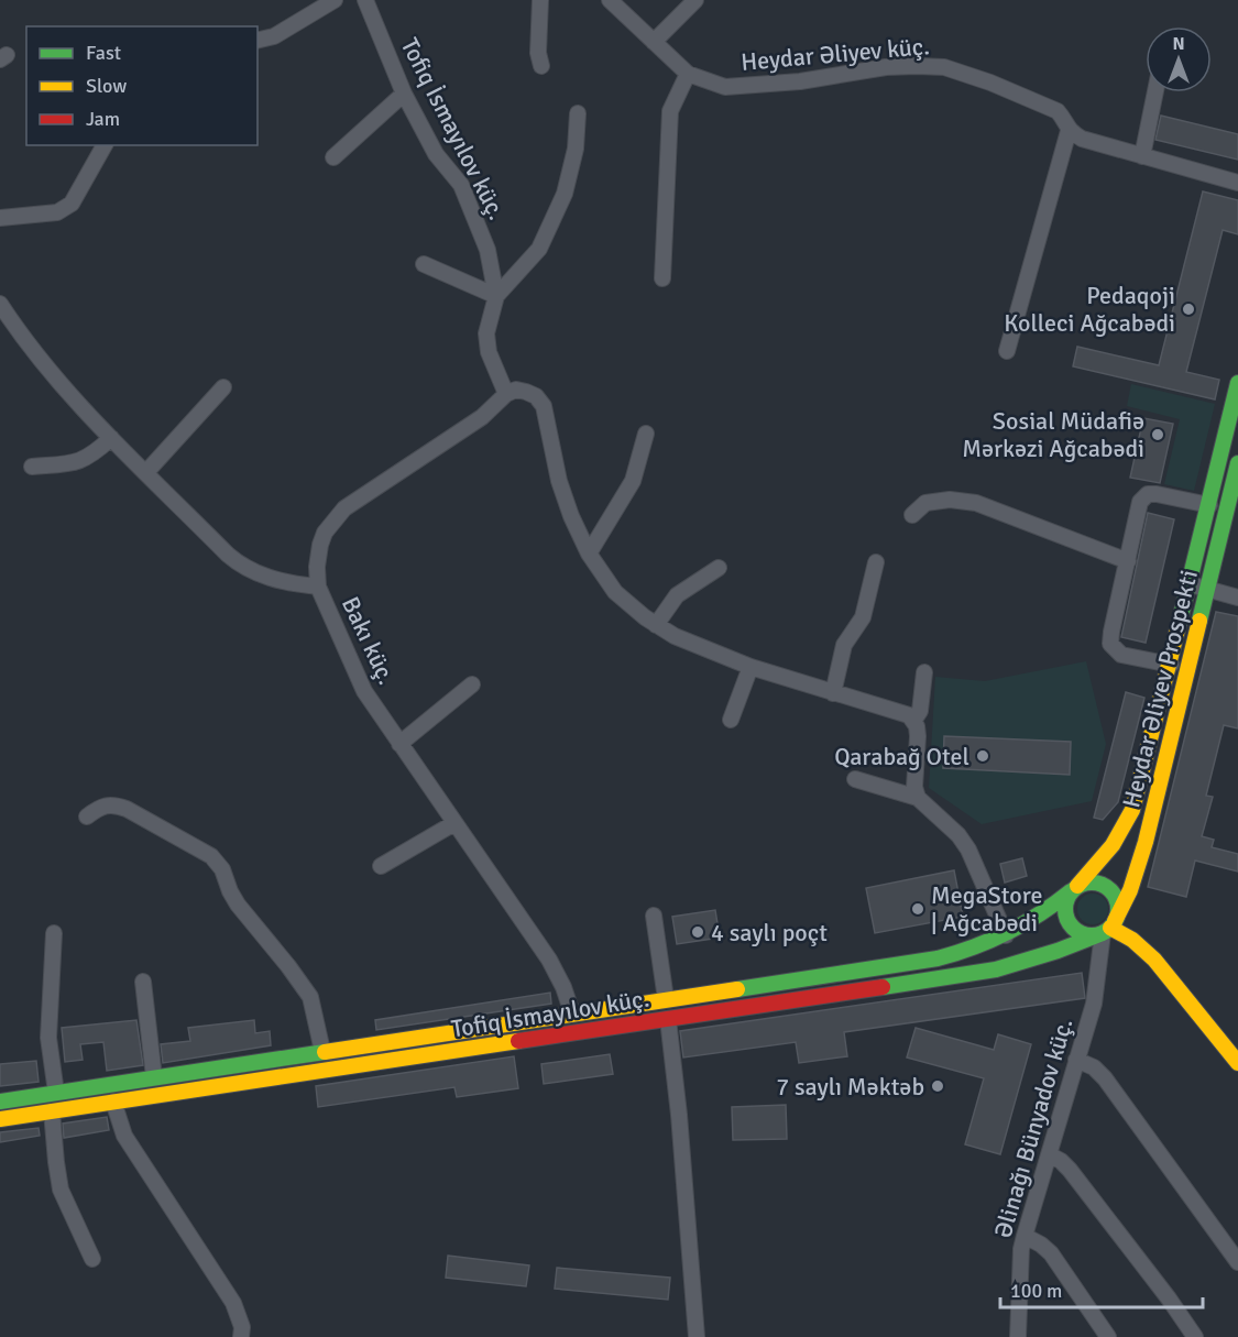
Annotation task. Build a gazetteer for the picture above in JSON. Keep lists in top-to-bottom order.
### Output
{
  "streets": {
    "main road": ["Tofiq İsmayılov küç.", "Heydar Əliyev Prospekti"],
    "street": ["Heydar Əliyev küç.", "Bakı küç.", "Əlinağı Bünyadov küç."]
  },
  "crossings": [
    ["Tofiq İsmayılov küç.", "Heydar Əliyev Prospekti"],
    ["Tofiq İsmayılov küç.", "Əlinağı Bünyadov küç."],
    ["Heydar Əliyev Prospekti", "Əlinağı Bünyadov küç."]
  ],
  "places": [
    "Pedaqoji Kolleci Ağcabədi",
    "Sosial Müdafiə Mərkəzi Ağcabədi",
    "Qarabağ Otel",
    "MegaStore | Ağcabədi",
    "4 saylı poçt",
    "7 saylı Məktəb"
  ],
  "legend": ["Fast", "Slow", "Jam"],
  "scale_bar": "100 m",
  "north": "top"
}
